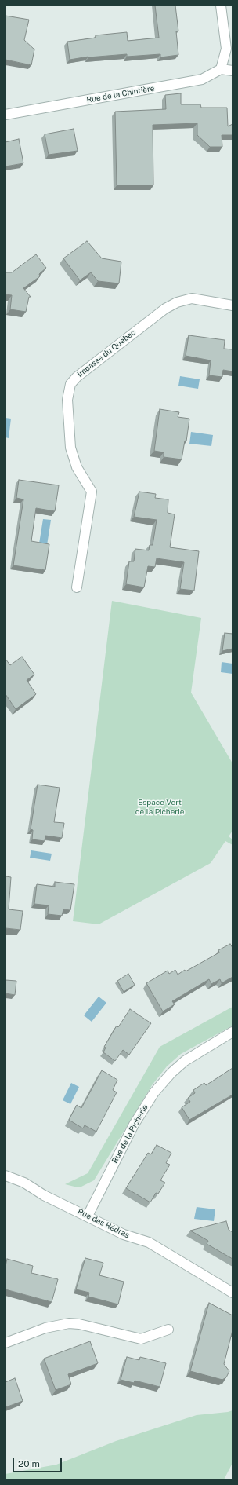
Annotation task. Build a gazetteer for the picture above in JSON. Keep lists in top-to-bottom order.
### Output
{
  "streets": {
    "street": [
      "Rue de la Chintière",
      "Impasse du Québec",
      "Rue de la Picherie",
      "Rue des Rédras"
    ]
  },
  "crossings": [
    ["Rue de la Picherie", "Rue des Rédras"]
  ],
  "parks": ["Espace Vert de la Picherie"],
  "scale_bar": "20 m"
}
